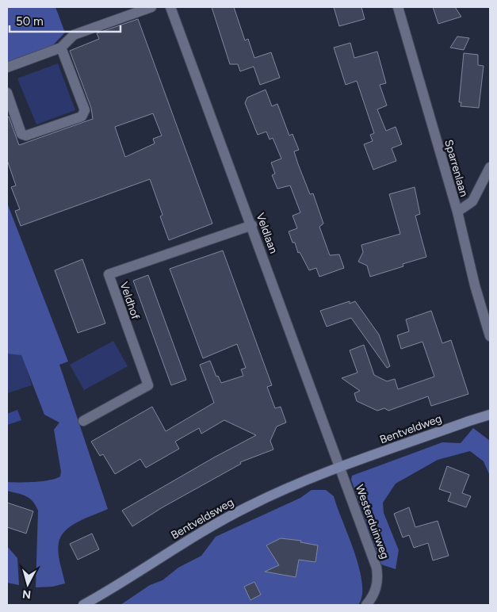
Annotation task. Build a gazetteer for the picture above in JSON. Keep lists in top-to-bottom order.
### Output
{
  "streets": {
    "street": [
      "Sparrenlaan",
      "Veldlaan",
      "Veldhof",
      "Bentveldweg",
      "Bentveldsweg",
      "Westerduinweg"
    ]
  },
  "crossings": [
    ["Veldlaan", "Veldhof"],
    ["Veldlaan", "Bentveldweg"],
    ["Veldlaan", "Bentveldsweg"],
    ["Veldlaan", "Westerduinweg"],
    ["Bentveldweg", "Bentveldsweg"],
    ["Bentveldweg", "Westerduinweg"],
    ["Bentveldsweg", "Westerduinweg"]
  ],
  "scale_bar": "50 m",
  "north": "bottom"
}
